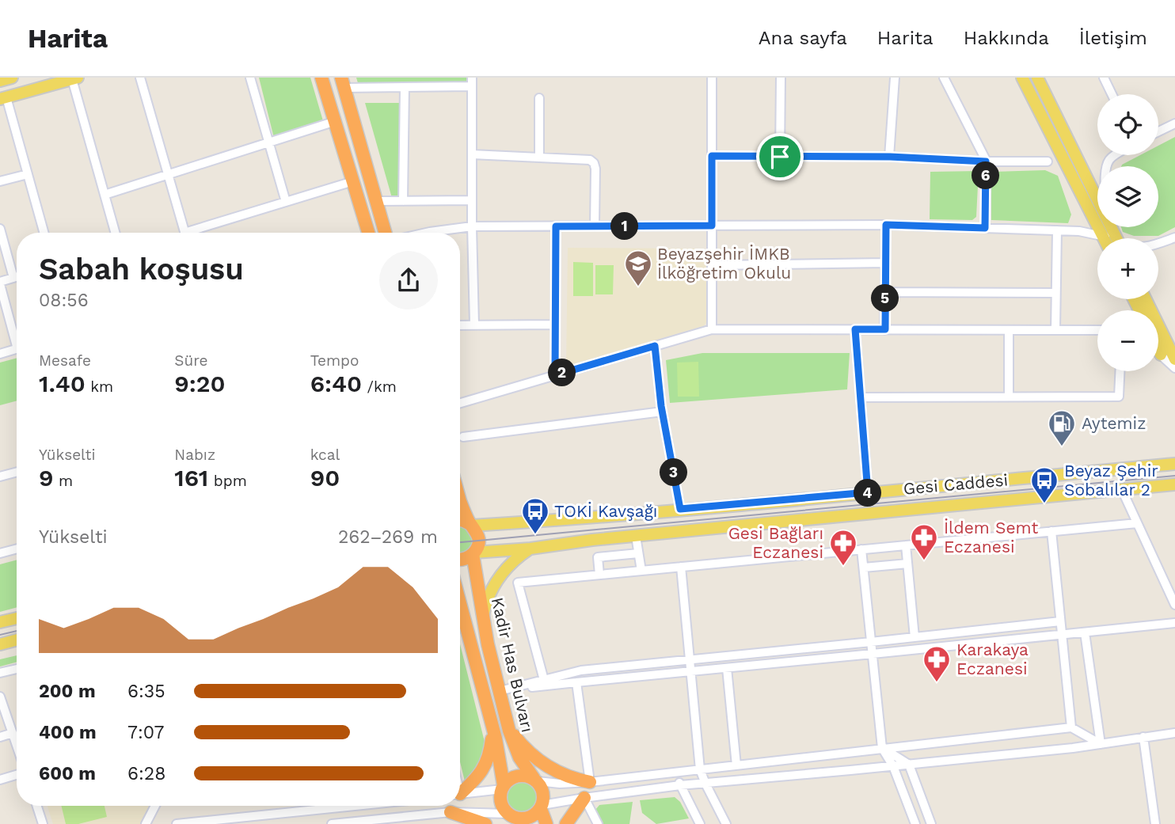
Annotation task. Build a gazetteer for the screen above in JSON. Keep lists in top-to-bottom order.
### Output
{
  "streets": {
    "highway": ["Kadir Has Bulvarı"],
    "main road": ["Gesi Caddesi"]
  },
  "crossings": [
    ["Gesi Caddesi", "Kadir Has Bulvarı"]
  ],
  "places": {
    "school or university": ["Beyazşehir İMKB İlköğretim Okulu"],
    "fuel station": ["Aytemiz"],
    "bus stop": ["Beyaz Şehir Sobalılar 2", "TOKİ Kavşağı"],
    "pharmacy": ["İldem Semt Eczanesi", "Gesi Bağları Eczanesi", "Karakaya Eczanesi"]
  },
  "page": {
    "header": "Harita",
    "nav": [
      "Ana sayfa",
      "Harita",
      "Hakkında",
      "İletişim"
    ],
    "map_buttons": ["+", "−"],
    "pins": [
      "6",
      "1",
      "5",
      "2",
      "3",
      "4"
    ],
    "heading": ["Sabah koşusu", "08:56"],
    "stats": [
      ["Mesafe", "1.40 km"],
      ["Süre", "9:20"],
      ["Tempo", "6:40 /km"],
      ["Yükselti", "9 m"],
      ["Nabız", "161 bpm"],
      ["kcal", "90"]
    ],
    "chart": ["Yükselti", "262–269 m"],
    "list": [
      {
        "name": "200 m",
        "note": "6:35"
      },
      {
        "name": "400 m",
        "note": "7:07"
      },
      {
        "name": "600 m",
        "note": "6:28"
      }
    ]
  }
}
